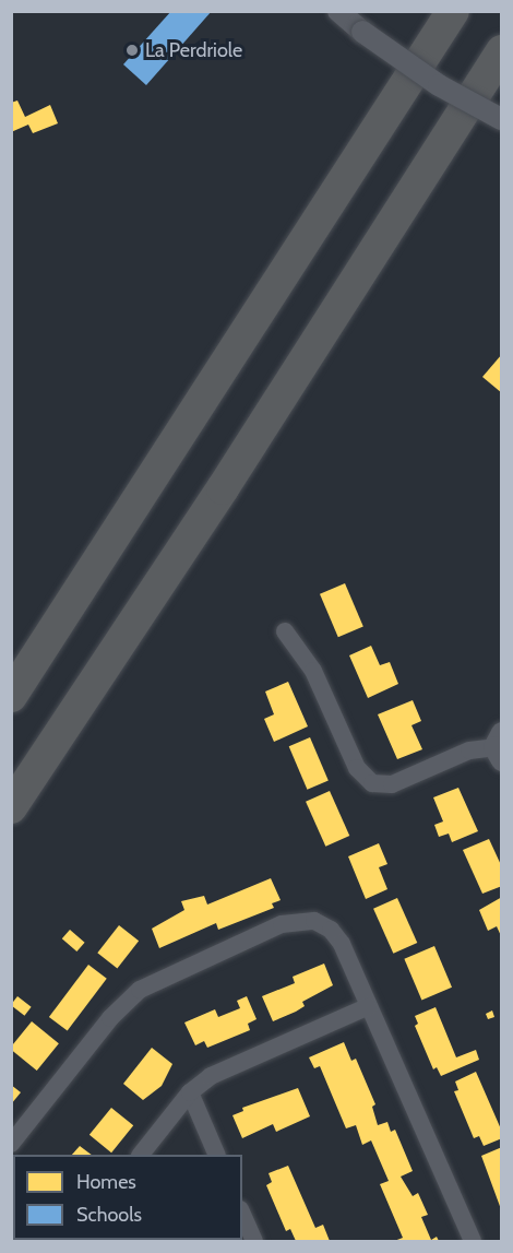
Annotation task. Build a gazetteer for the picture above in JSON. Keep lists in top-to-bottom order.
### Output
{
  "places": ["La Perdriole"],
  "legend": ["Homes", "Schools"]
}
